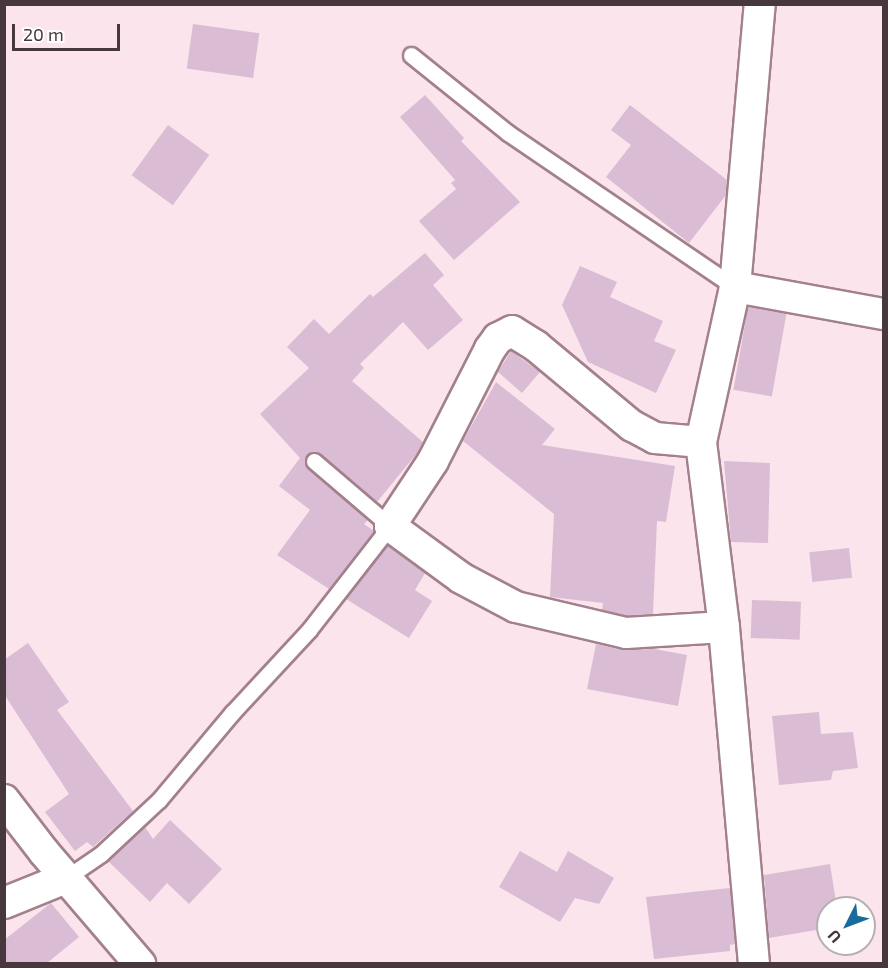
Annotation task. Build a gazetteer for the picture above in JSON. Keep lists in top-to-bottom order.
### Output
{
  "scale_bar": "20 m",
  "north": "bottom left"
}
